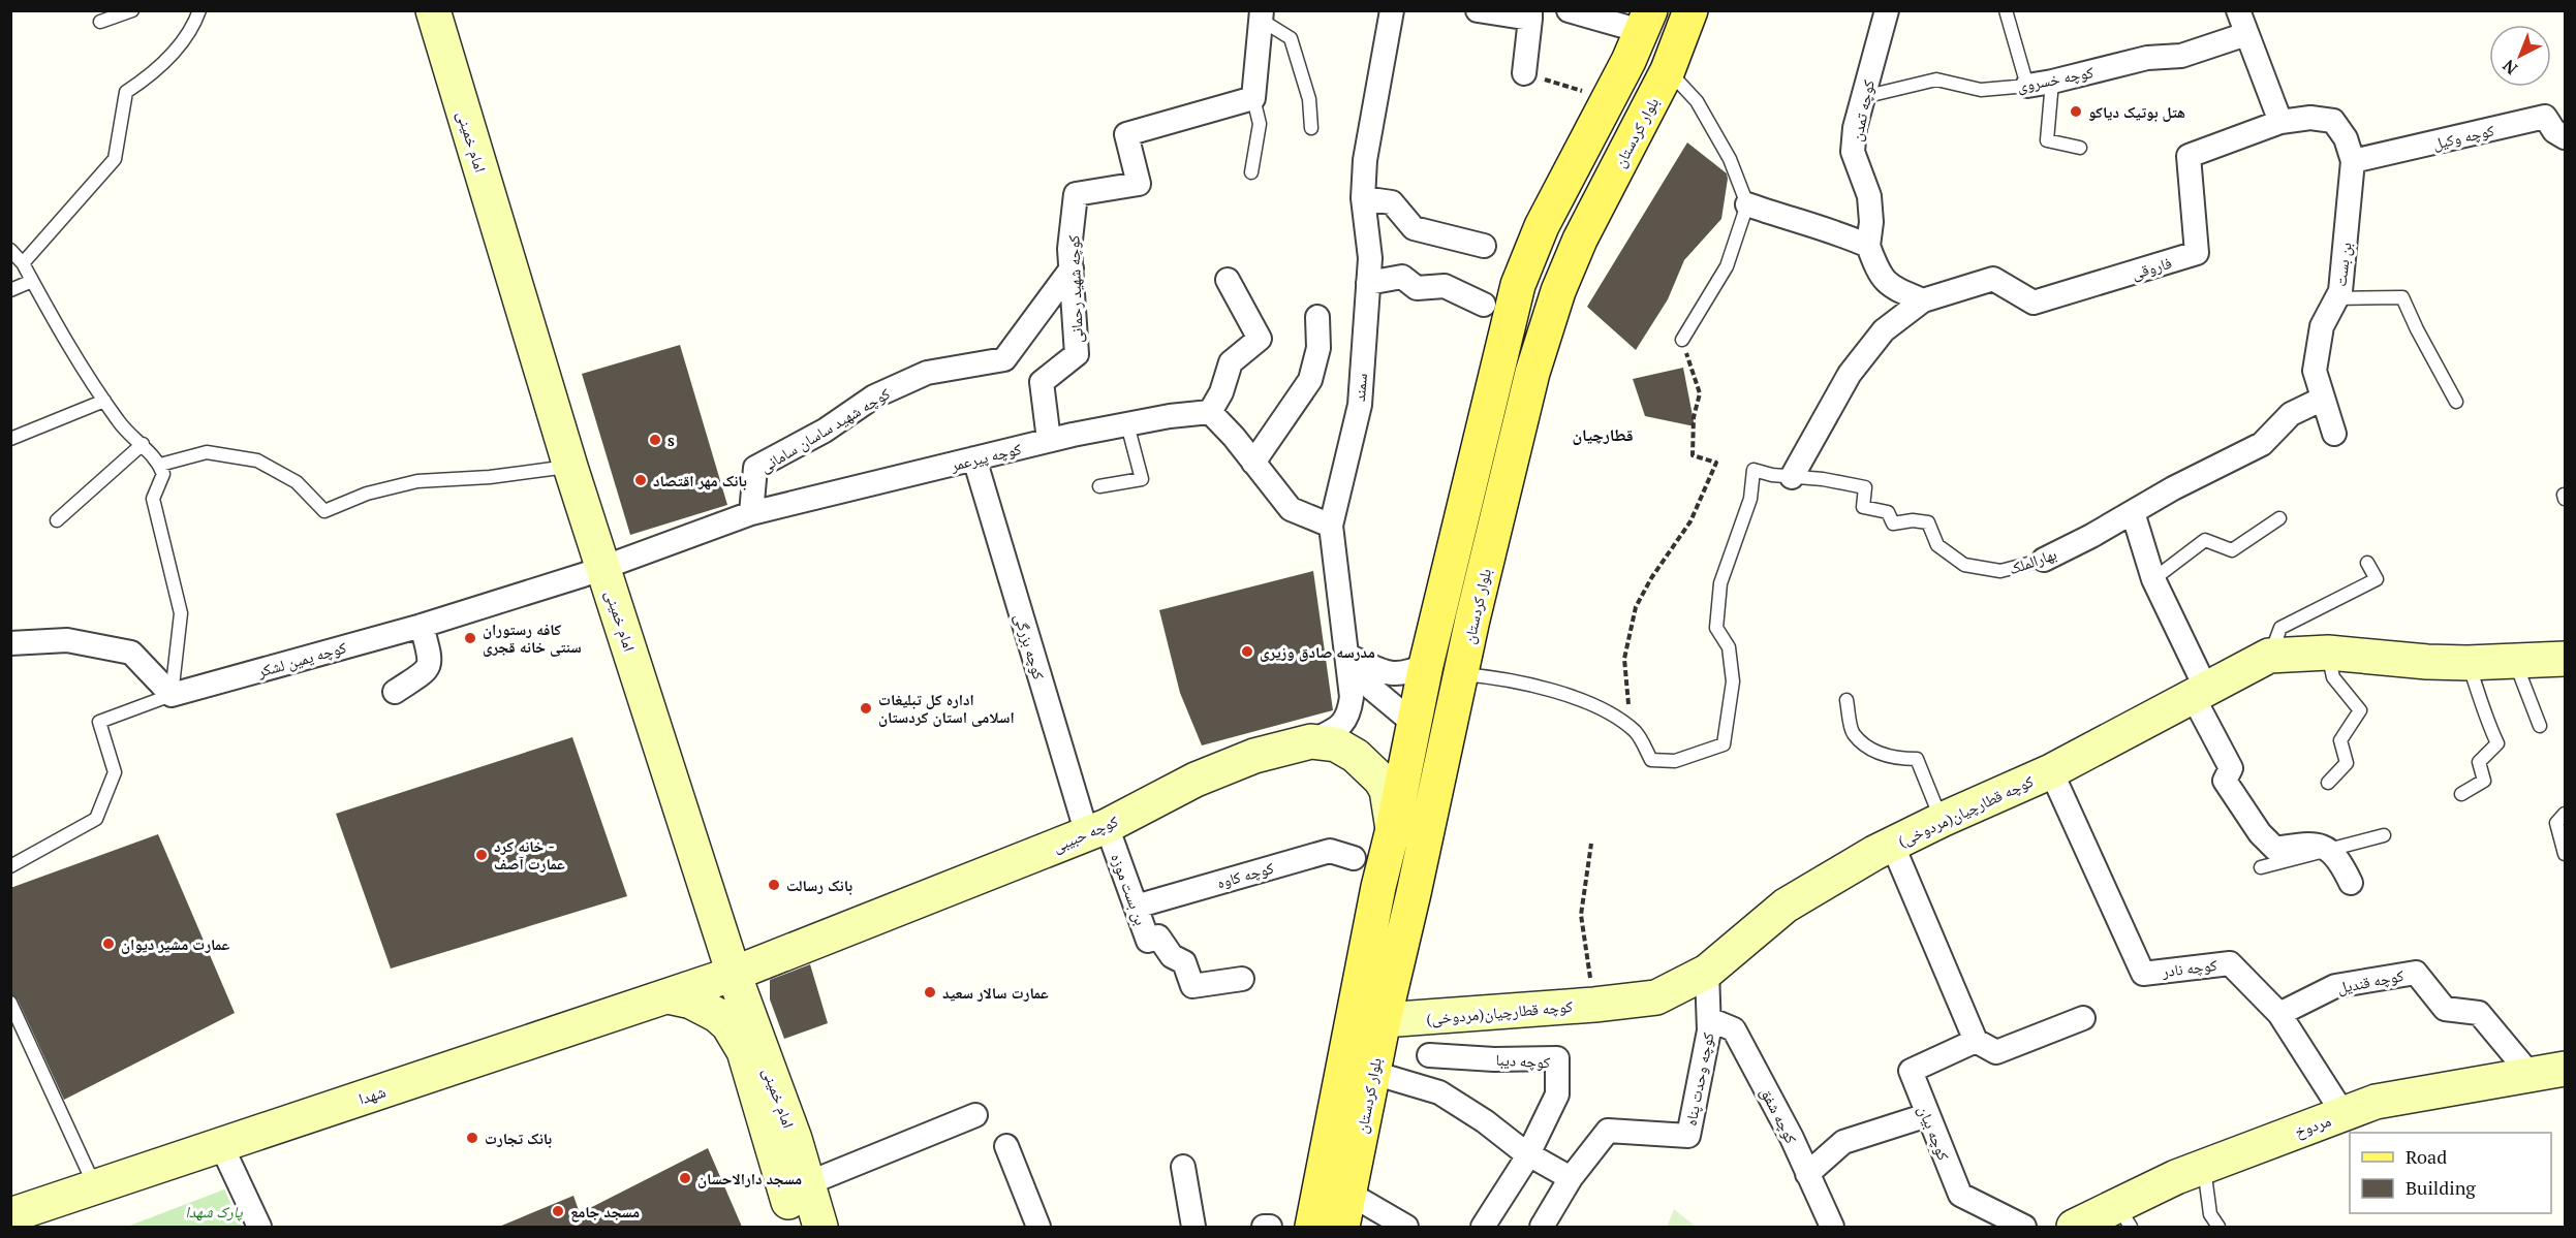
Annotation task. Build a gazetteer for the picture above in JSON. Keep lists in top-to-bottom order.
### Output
{
  "streets": {
    "main road": [
      "بلوار کردستان",
      "امام خمینی",
      "کوچه قطارچیان(مردوخی)",
      "کوچه حبیبی",
      "شهدا",
      "مردوخ"
    ],
    "street": [
      "کوچه خسروی",
      "کوچه تمدن",
      "کوچه وکیل",
      "بن بست",
      "فاروقی",
      "کوچه شهید رحمانی",
      "سمند",
      "کوچه شهید ساسان سامانی",
      "کوچه پیرعمر",
      "بهارالملک",
      "کوچه بزرگی",
      "کوچه یمین لشکر",
      "کوچه کاوه",
      "بن بست موزه",
      "کوچه نادر",
      "کوچه قندیل",
      "کوچه دیبا",
      "کوچه وحدت پناه",
      "کوچه شفق",
      "کوچه بیان"
    ]
  },
  "crossings": [
    ["کوچه خسروی", "کوچه تمدن"],
    ["بلوار کردستان", "کوچه قطارچیان(مردوخی)"],
    ["بلوار کردستان", "کوچه حبیبی"],
    ["کوچه وکیل", "بن بست"],
    ["امام خمینی", "کوچه پیرعمر"],
    ["امام خمینی", "کوچه یمین لشکر"],
    ["امام خمینی", "کوچه حبیبی"],
    ["امام خمینی", "شهدا"],
    ["بن بست", "بهارالملک"],
    ["کوچه شهید رحمانی", "کوچه شهید ساسان سامانی"],
    ["کوچه شهید رحمانی", "کوچه پیرعمر"],
    ["سمند", "کوچه حبیبی"],
    ["کوچه شهید ساسان سامانی", "کوچه پیرعمر"],
    ["کوچه پیرعمر", "کوچه بزرگی"],
    ["کوچه پیرعمر", "کوچه یمین لشکر"],
    ["کوچه بزرگی", "کوچه حبیبی"],
    ["کوچه بزرگی", "بن بست موزه"],
    ["کوچه قطارچیان(مردوخی)", "کوچه نادر"],
    ["کوچه قطارچیان(مردوخی)", "کوچه وحدت پناه"],
    ["کوچه حبیبی", "بن بست موزه"],
    ["کوچه حبیبی", "شهدا"],
    ["کوچه کاوه", "بن بست موزه"],
    ["کوچه نادر", "کوچه قندیل"],
    ["کوچه نادر", "مردوخ"],
    ["کوچه قندیل", "مردوخ"],
    ["کوچه وحدت پناه", "کوچه شفق"]
  ],
  "districts": ["قطارچیان"],
  "parks": ["پارک شهدا"],
  "places": [
    "هتل بوتیک دیاکو",
    "s",
    "بانک مهر اقتصاد",
    "کافه رستوران سنتی خانه قجری",
    "مدرسه صادق وزیری",
    "اداره کل تبلیغات اسلامی استان کردستان",
    "خانه کرد - عمارت آصف",
    "بانک رسالت",
    "عمارت مشیر دیوان",
    "عمارت سالار سعید",
    "بانک تجارت",
    "مسجد دارالاحسان",
    "مسجد جامع"
  ],
  "legend": ["Road", "Building"],
  "north": "bottom left"
}
